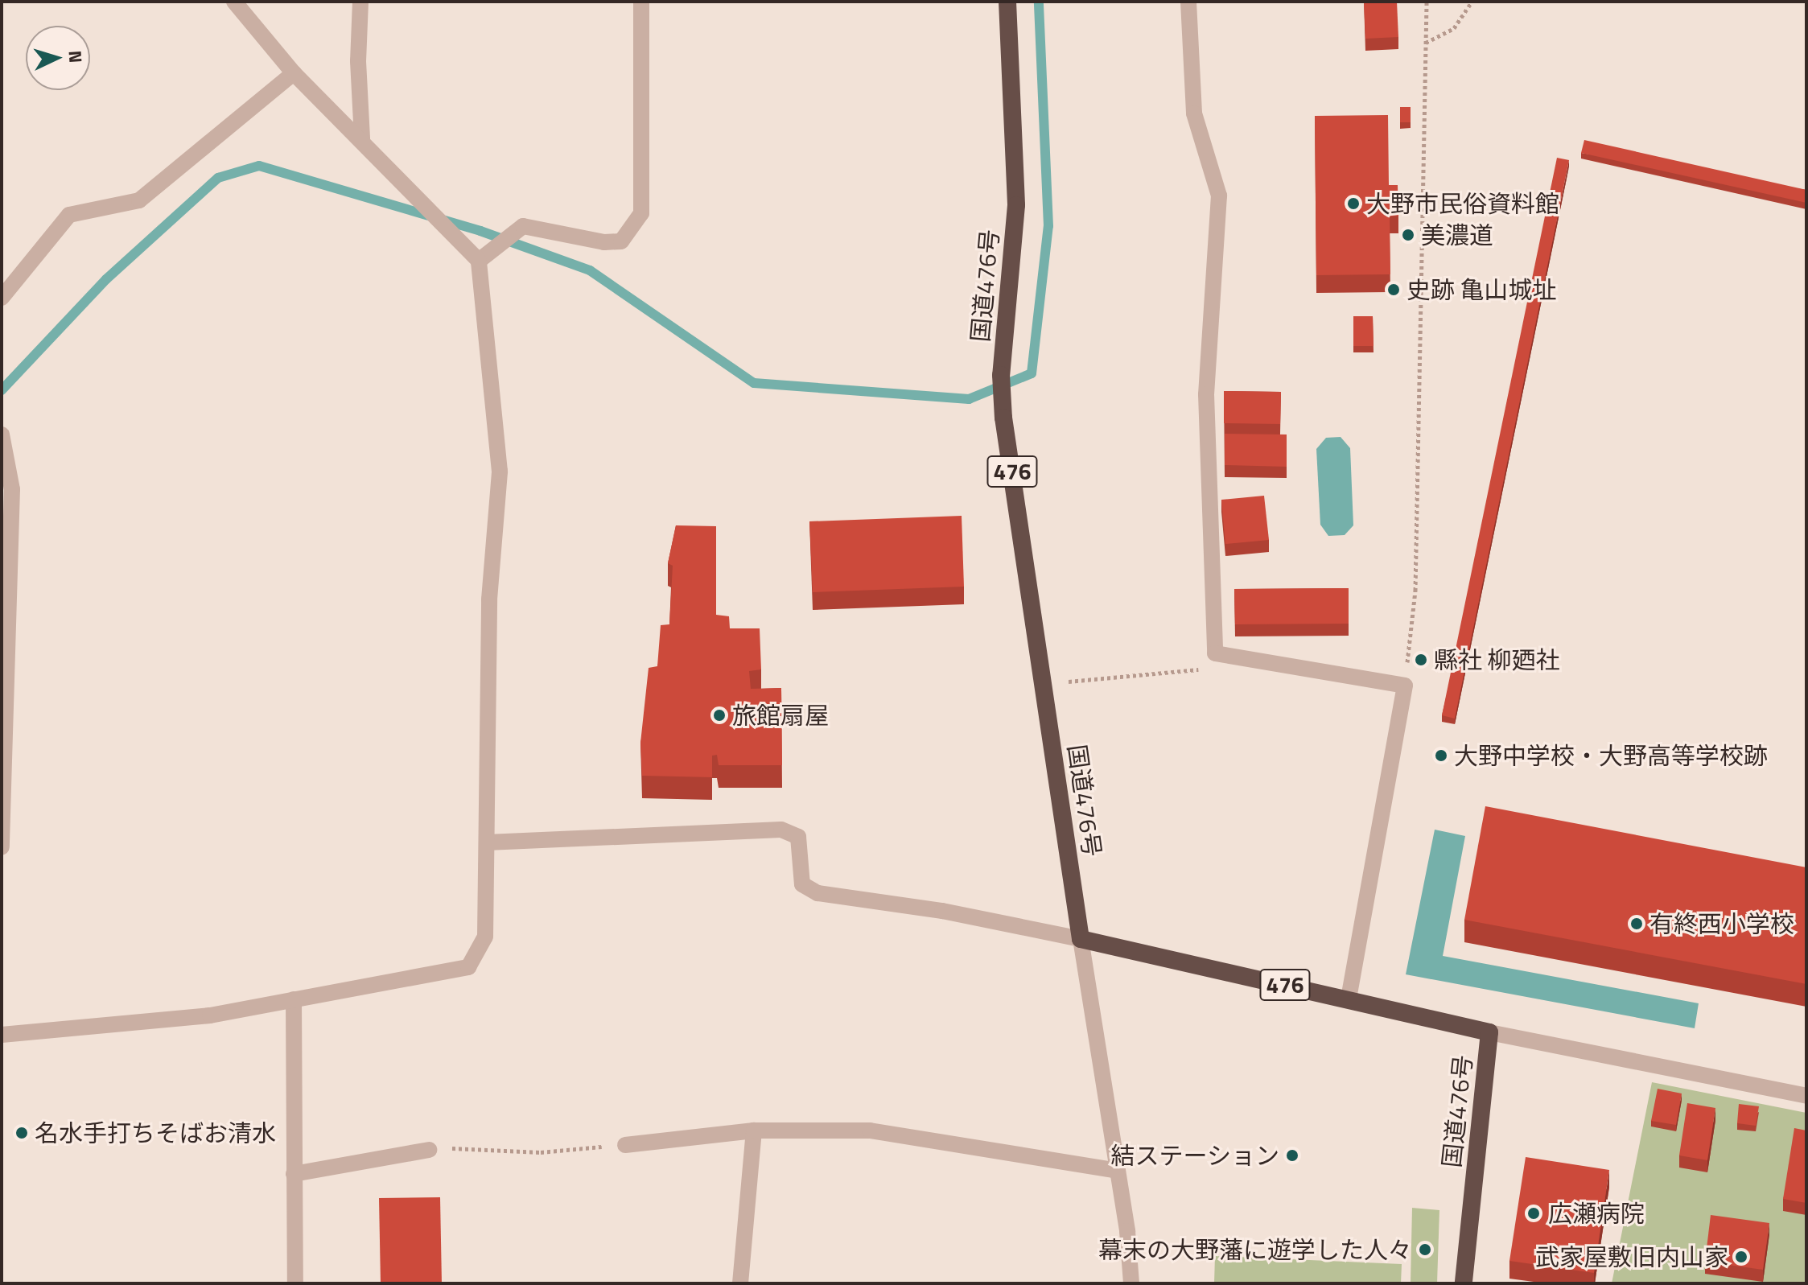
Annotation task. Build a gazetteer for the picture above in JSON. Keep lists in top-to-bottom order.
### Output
{
  "streets": {
    "highway": ["国道476号", "476"]
  },
  "places": [
    "大野市民俗資料館",
    "美濃道",
    "史跡 亀山城址",
    "縣社 柳廼社",
    "旅館扇屋",
    "大野中学校・大野高等学校跡",
    "有終西小学校",
    "名水手打ちそばお清水",
    "結ステーション",
    "広瀬病院",
    "幕末の大野藩に遊学した人々",
    "武家屋敷旧内山家"
  ],
  "north": "right"
}
